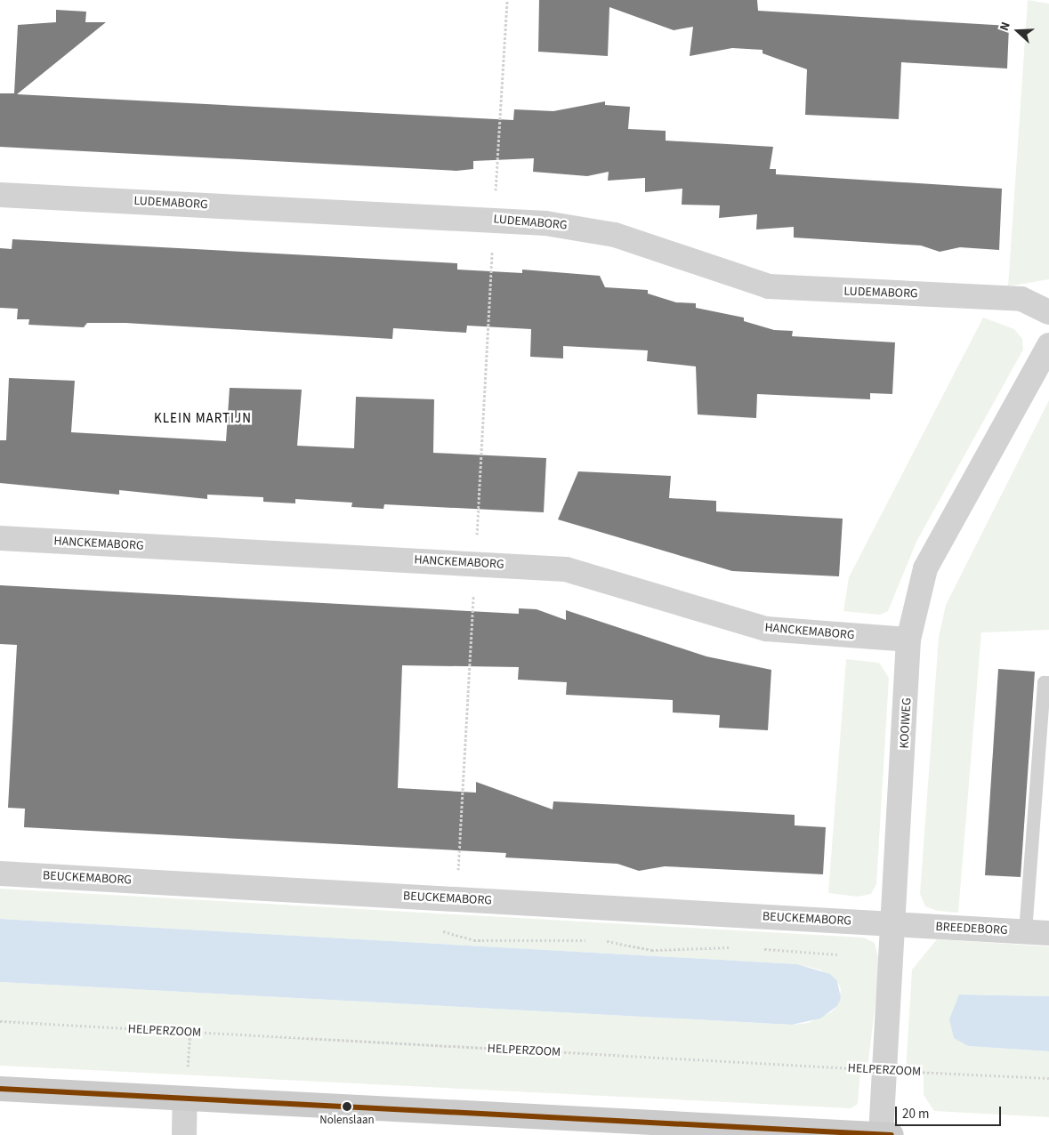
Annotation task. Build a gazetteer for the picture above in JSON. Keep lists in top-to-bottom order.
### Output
{
  "streets": {
    "street": [
      "LUDEMABORG",
      "HANCKEMABORG",
      "KOOIWEG",
      "BEUCKEMABORG",
      "BREEDEBORG"
    ],
    "path": ["HELPERZOOM"]
  },
  "crossings": [
    ["HANCKEMABORG", "KOOIWEG"],
    ["KOOIWEG", "BEUCKEMABORG"],
    ["KOOIWEG", "BREEDEBORG"],
    ["KOOIWEG", "HELPERZOOM"],
    ["BEUCKEMABORG", "BREEDEBORG"]
  ],
  "districts": ["KLEIN MARTIJN"],
  "places": ["Nolenslaan"],
  "scale_bar": "20 m",
  "north": "left"
}
